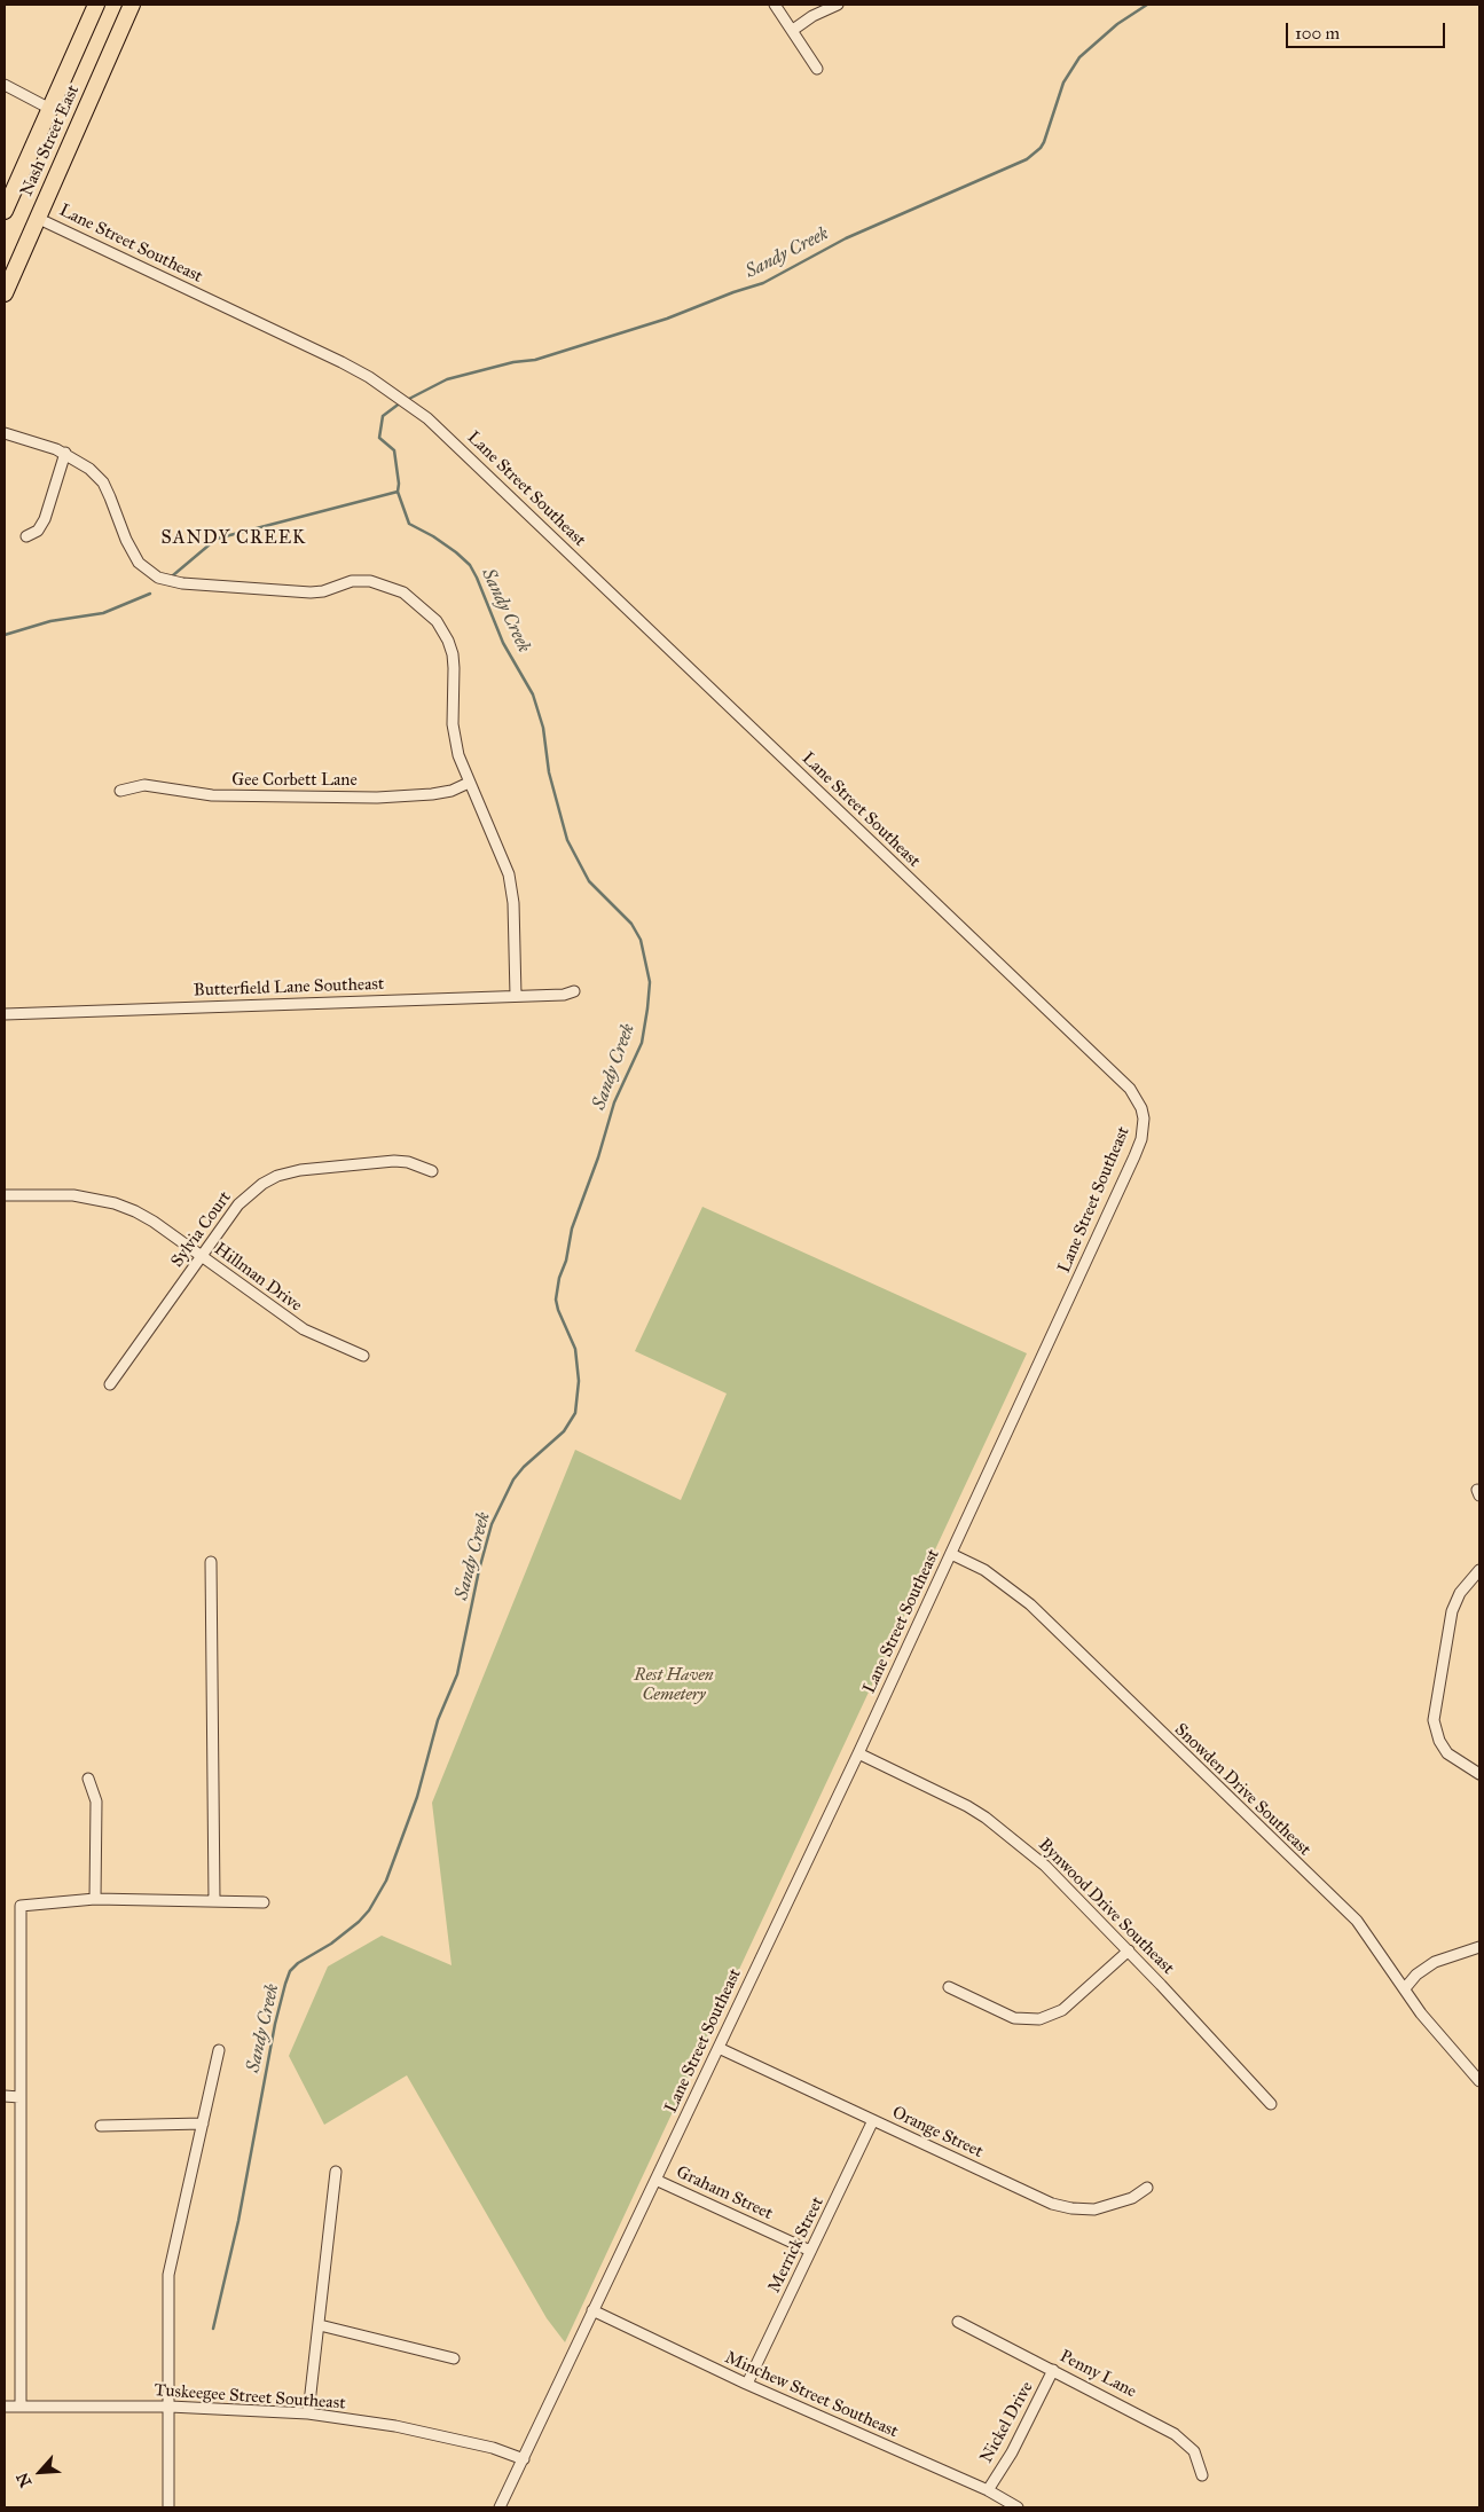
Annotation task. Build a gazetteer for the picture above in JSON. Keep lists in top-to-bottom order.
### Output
{
  "streets": {
    "main road": ["Nash Street East"],
    "street": [
      "Lane Street Southeast",
      "Gee Corbett Lane",
      "Butterfield Lane Southeast",
      "Sylvia Court",
      "Hillman Drive",
      "Snowden Drive Southeast",
      "Bynwood Drive Southeast",
      "Orange Street",
      "Graham Street",
      "Merrick Street",
      "Penny Lane",
      "Minchew Street Southeast",
      "Tuskeegee Street Southeast",
      "Nickel Drive"
    ]
  },
  "crossings": [
    ["Nash Street East", "Lane Street Southeast"],
    ["Lane Street Southeast", "Snowden Drive Southeast"],
    ["Lane Street Southeast", "Bynwood Drive Southeast"],
    ["Lane Street Southeast", "Orange Street"],
    ["Lane Street Southeast", "Graham Street"],
    ["Lane Street Southeast", "Minchew Street Southeast"],
    ["Lane Street Southeast", "Tuskeegee Street Southeast"],
    ["Sylvia Court", "Hillman Drive"],
    ["Orange Street", "Merrick Street"],
    ["Graham Street", "Merrick Street"],
    ["Merrick Street", "Minchew Street Southeast"],
    ["Penny Lane", "Nickel Drive"],
    ["Minchew Street Southeast", "Nickel Drive"]
  ],
  "districts": ["SANDY CREEK"],
  "water": ["Sandy Creek"],
  "parks": ["Rest Haven Cemetery"],
  "scale_bar": "100 m",
  "north": "bottom left"
}
